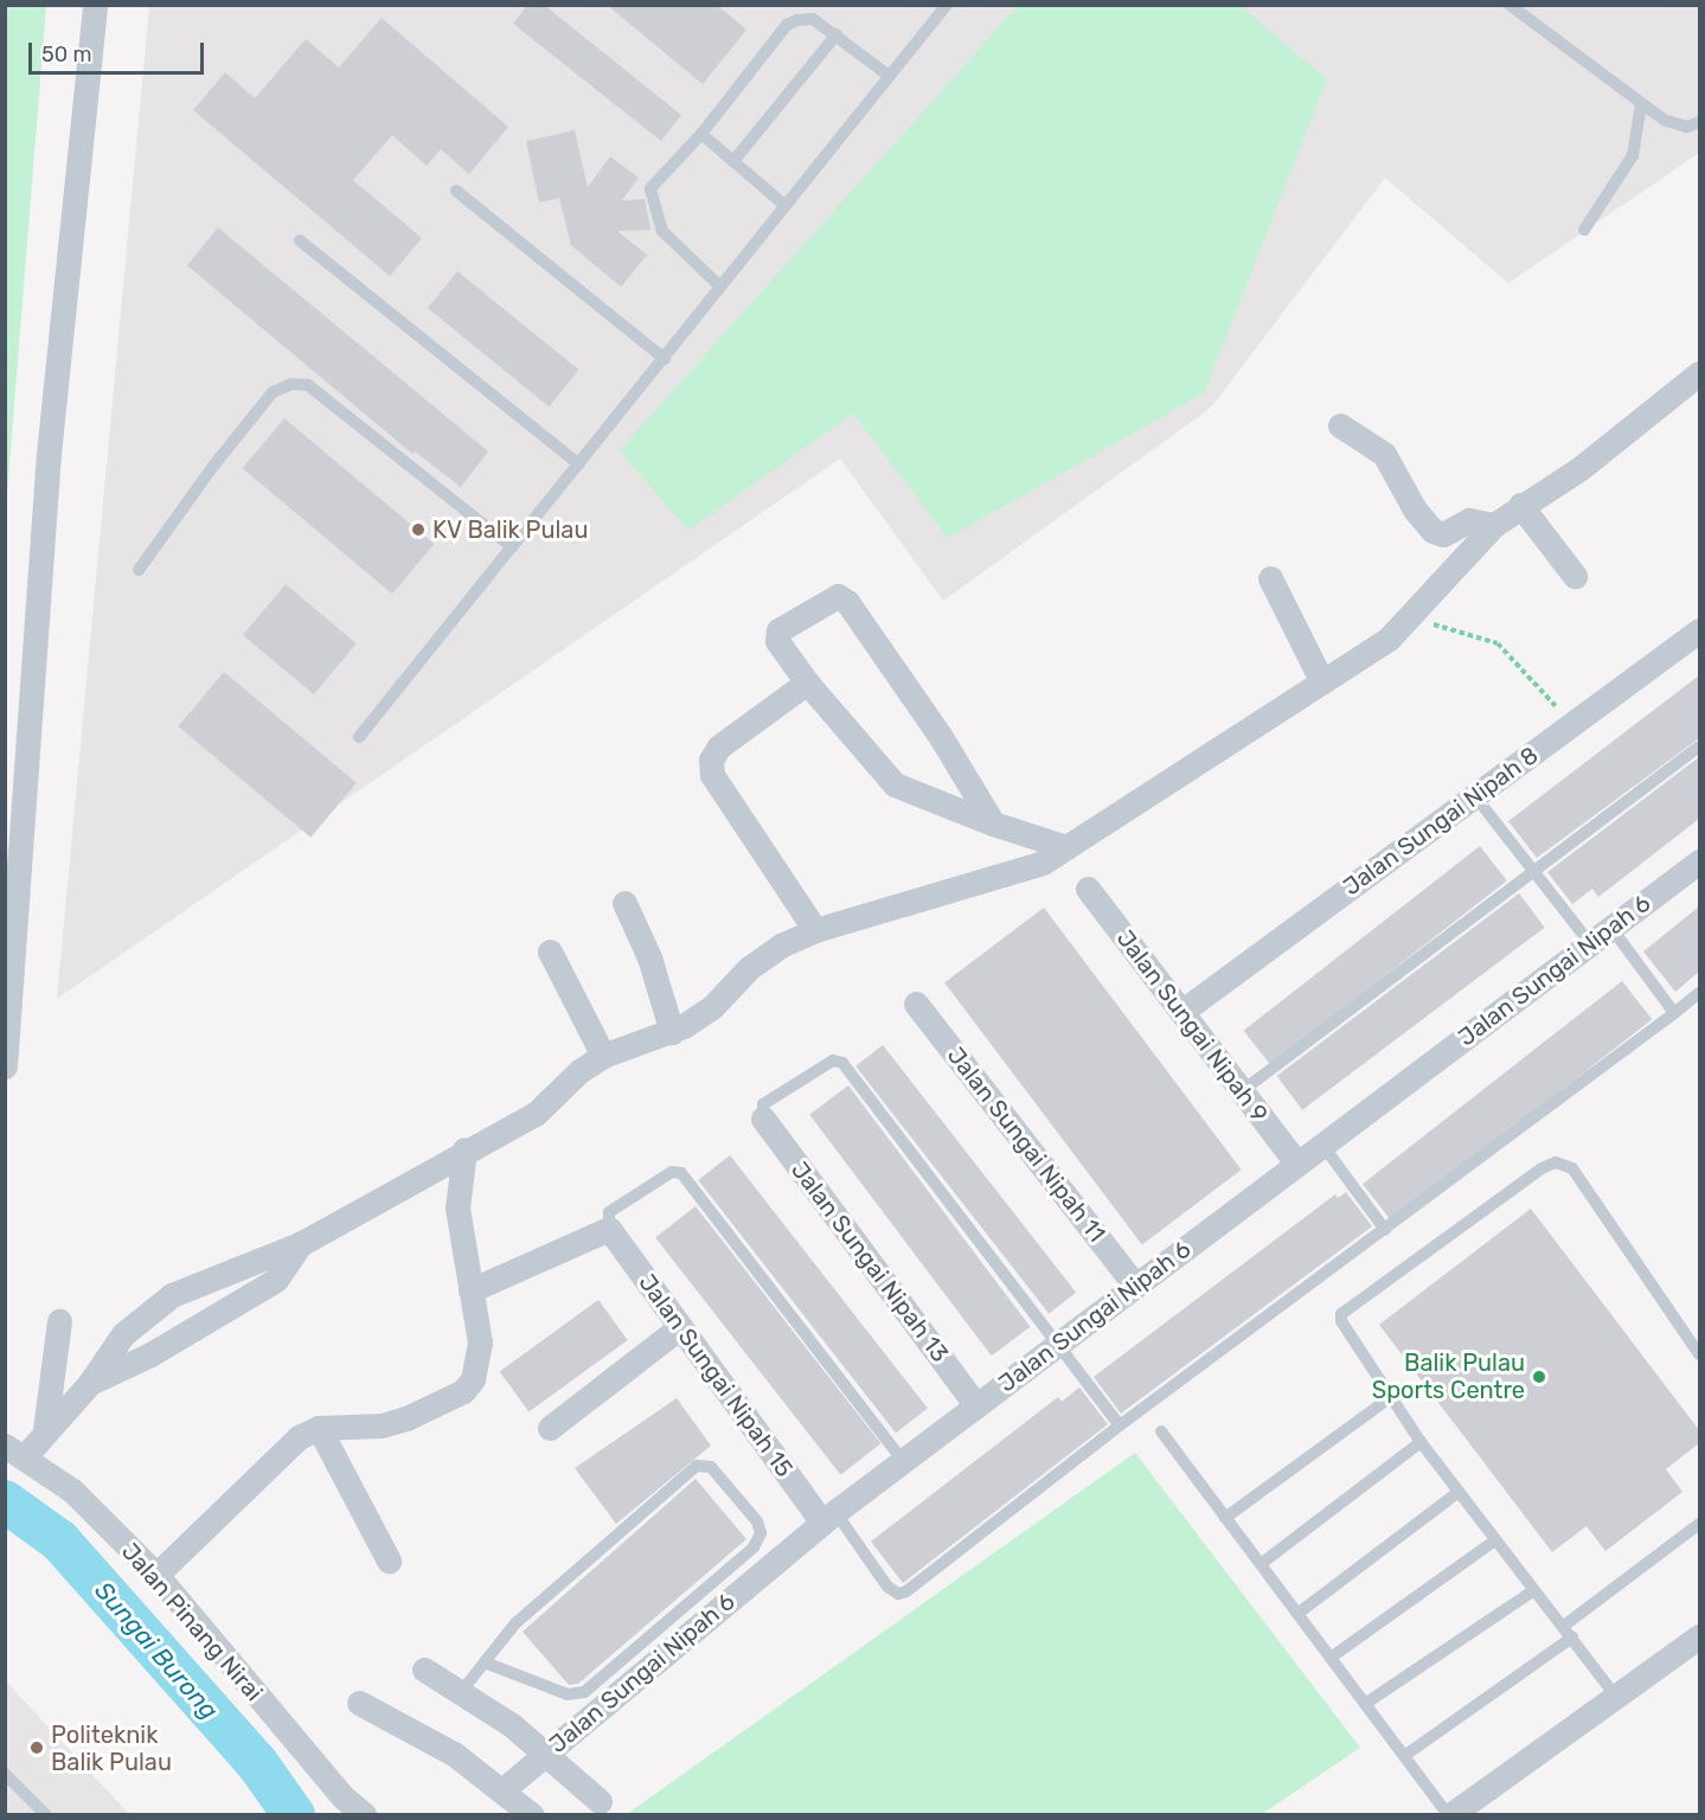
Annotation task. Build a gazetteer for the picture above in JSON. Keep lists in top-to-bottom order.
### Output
{
  "streets": {
    "street": [
      "Jalan Sungai Nipah 8",
      "Jalan Sungai Nipah 6",
      "Jalan Sungai Nipah 9",
      "Jalan Sungai Nipah 11",
      "Jalan Sungai Nipah 13",
      "Jalan Sungai Nipah 15",
      "Jalan Pinang Nirai"
    ]
  },
  "crossings": [
    ["Jalan Sungai Nipah 8", "Jalan Sungai Nipah 9"],
    ["Jalan Sungai Nipah 6", "Jalan Sungai Nipah 9"],
    ["Jalan Sungai Nipah 6", "Jalan Sungai Nipah 11"],
    ["Jalan Sungai Nipah 6", "Jalan Sungai Nipah 13"],
    ["Jalan Sungai Nipah 6", "Jalan Sungai Nipah 15"]
  ],
  "water": ["Sungai Burong"],
  "places": ["KV Balik Pulau", "Balik Pulau Sports Centre", "Politeknik Balik Pulau"],
  "scale_bar": "50 m"
}
